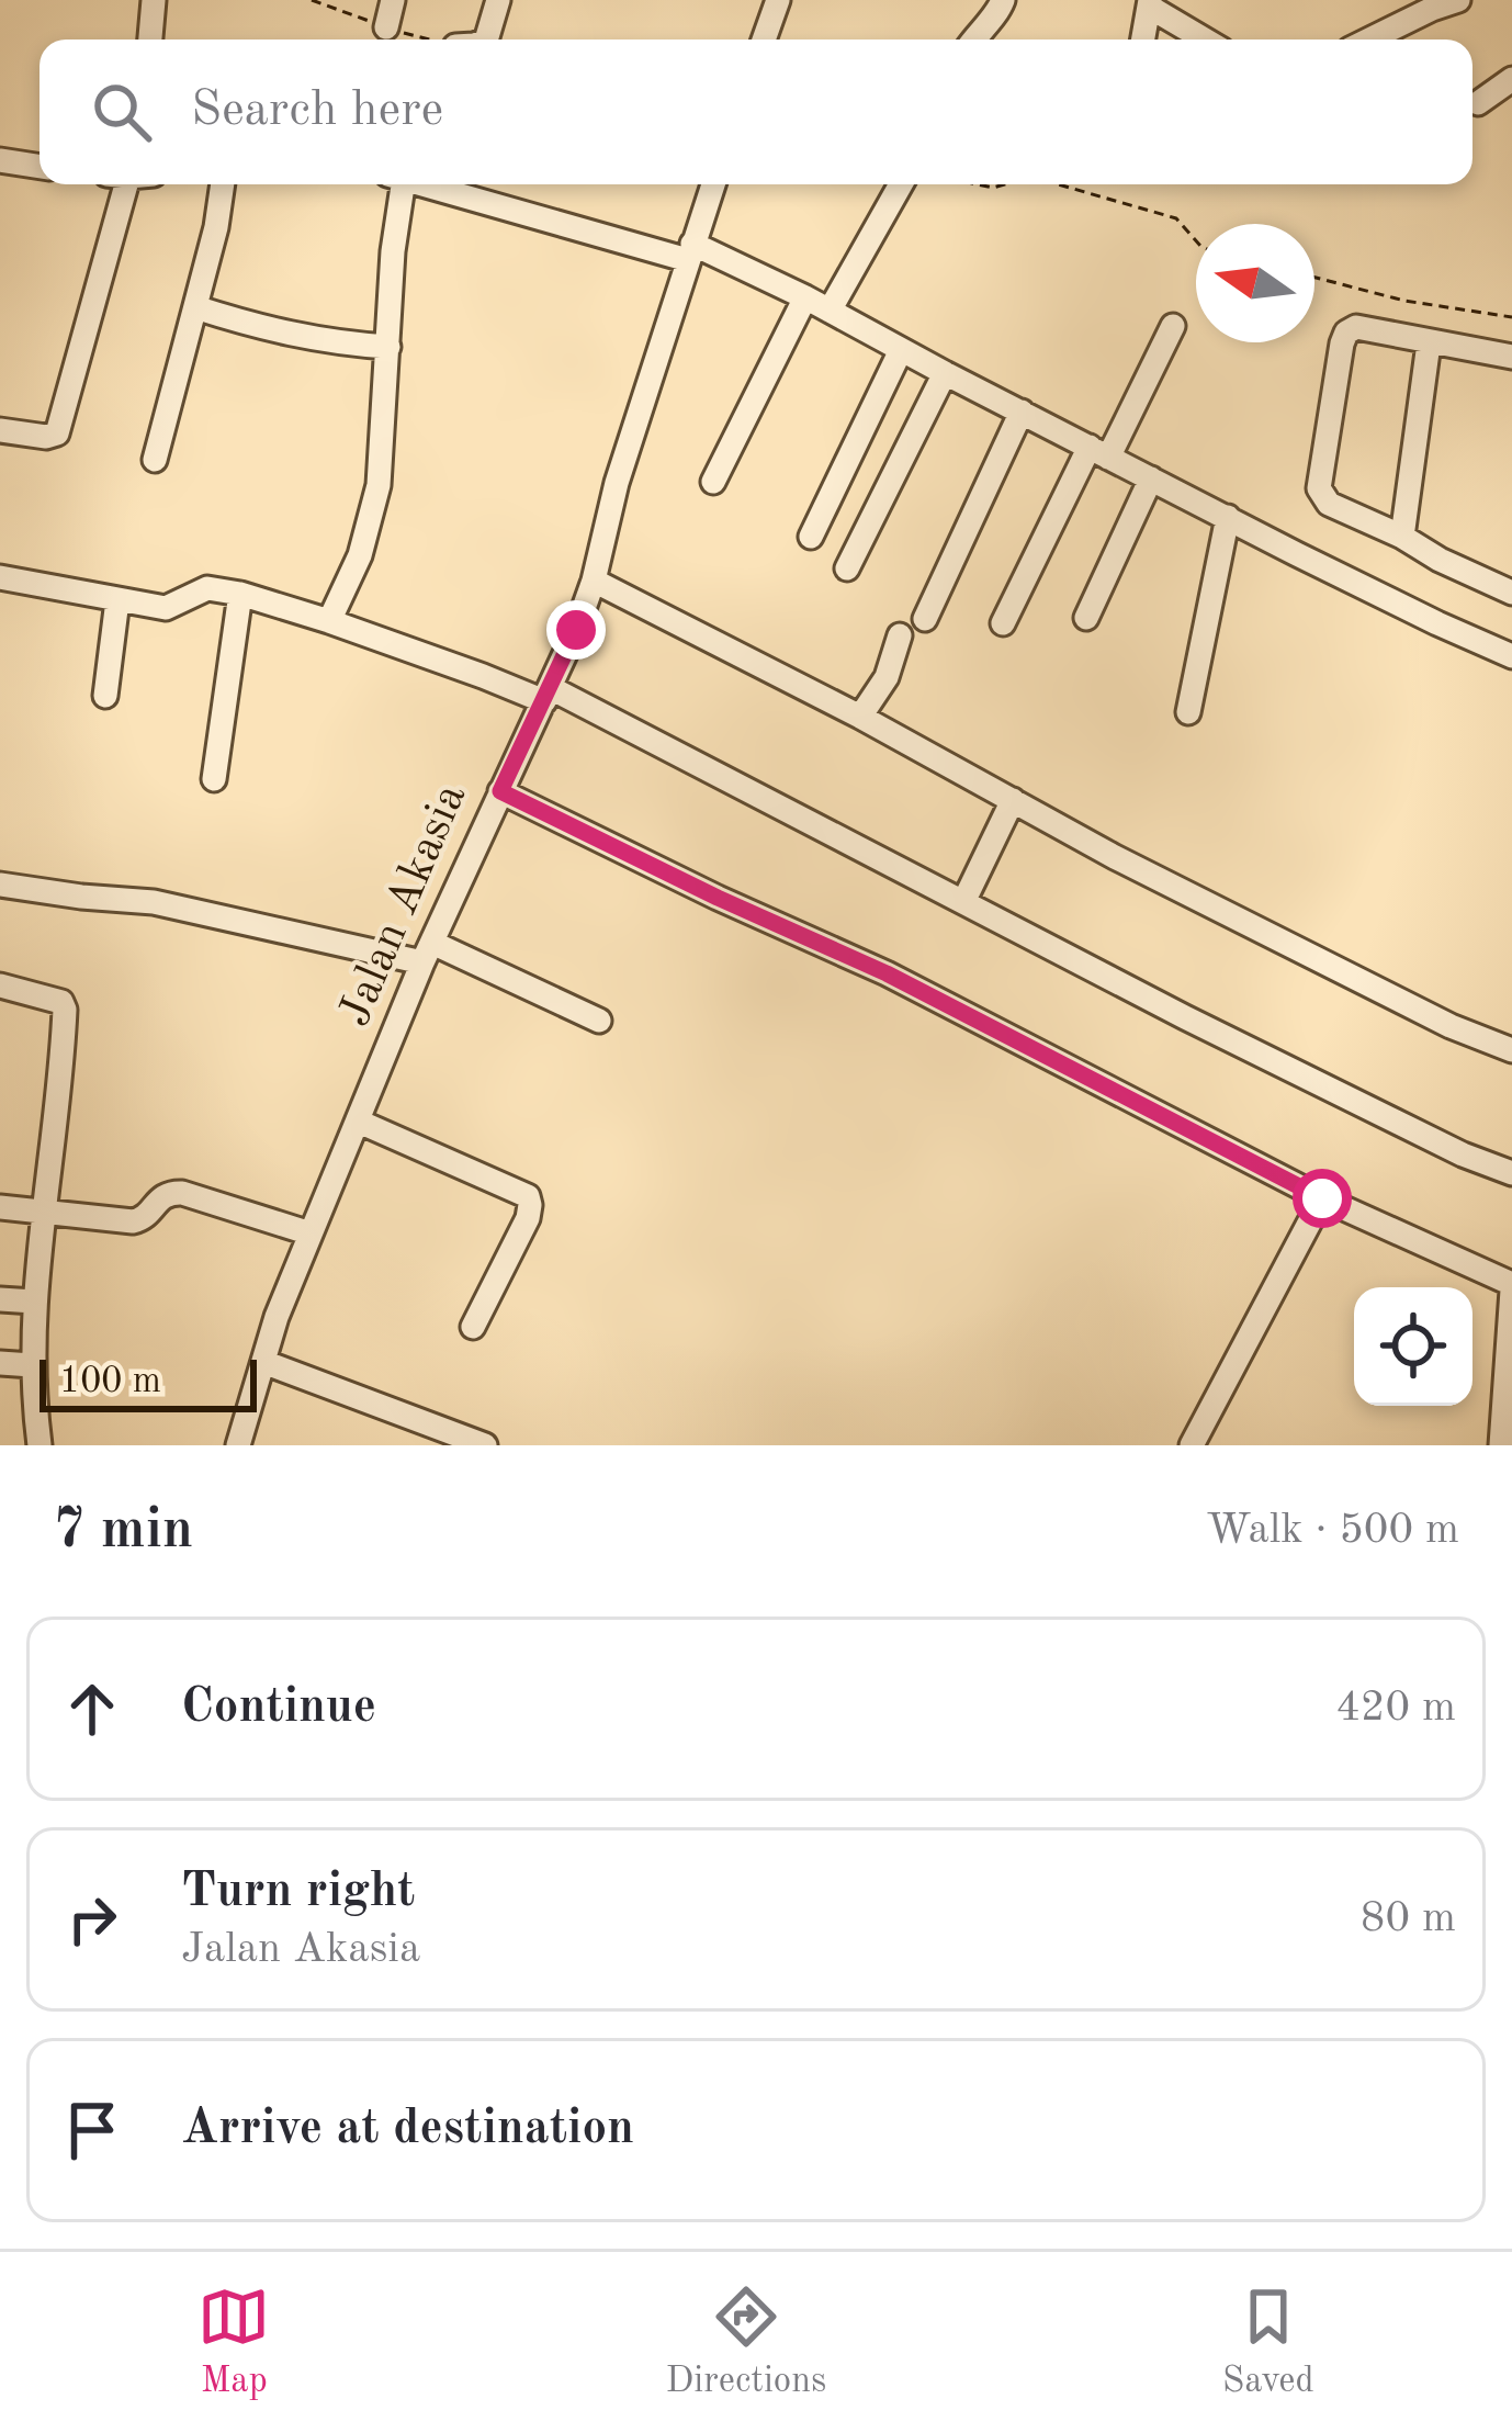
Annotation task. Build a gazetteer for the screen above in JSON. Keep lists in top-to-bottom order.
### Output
{
  "streets": {
    "street": ["Jalan Akasia"]
  },
  "scale_bar": "100 m",
  "north": "left",
  "page": {
    "search": "Search here",
    "scale": "100 m",
    "heading": ["7 min", "Walk · 500 m"],
    "list": [
      ["Continue", "420 m"],
      ["Turn right", "Jalan Akasia", "80 m"],
      "Arrive at destination"
    ],
    "nav": ["Map", "Directions", "Saved"]
  }
}
